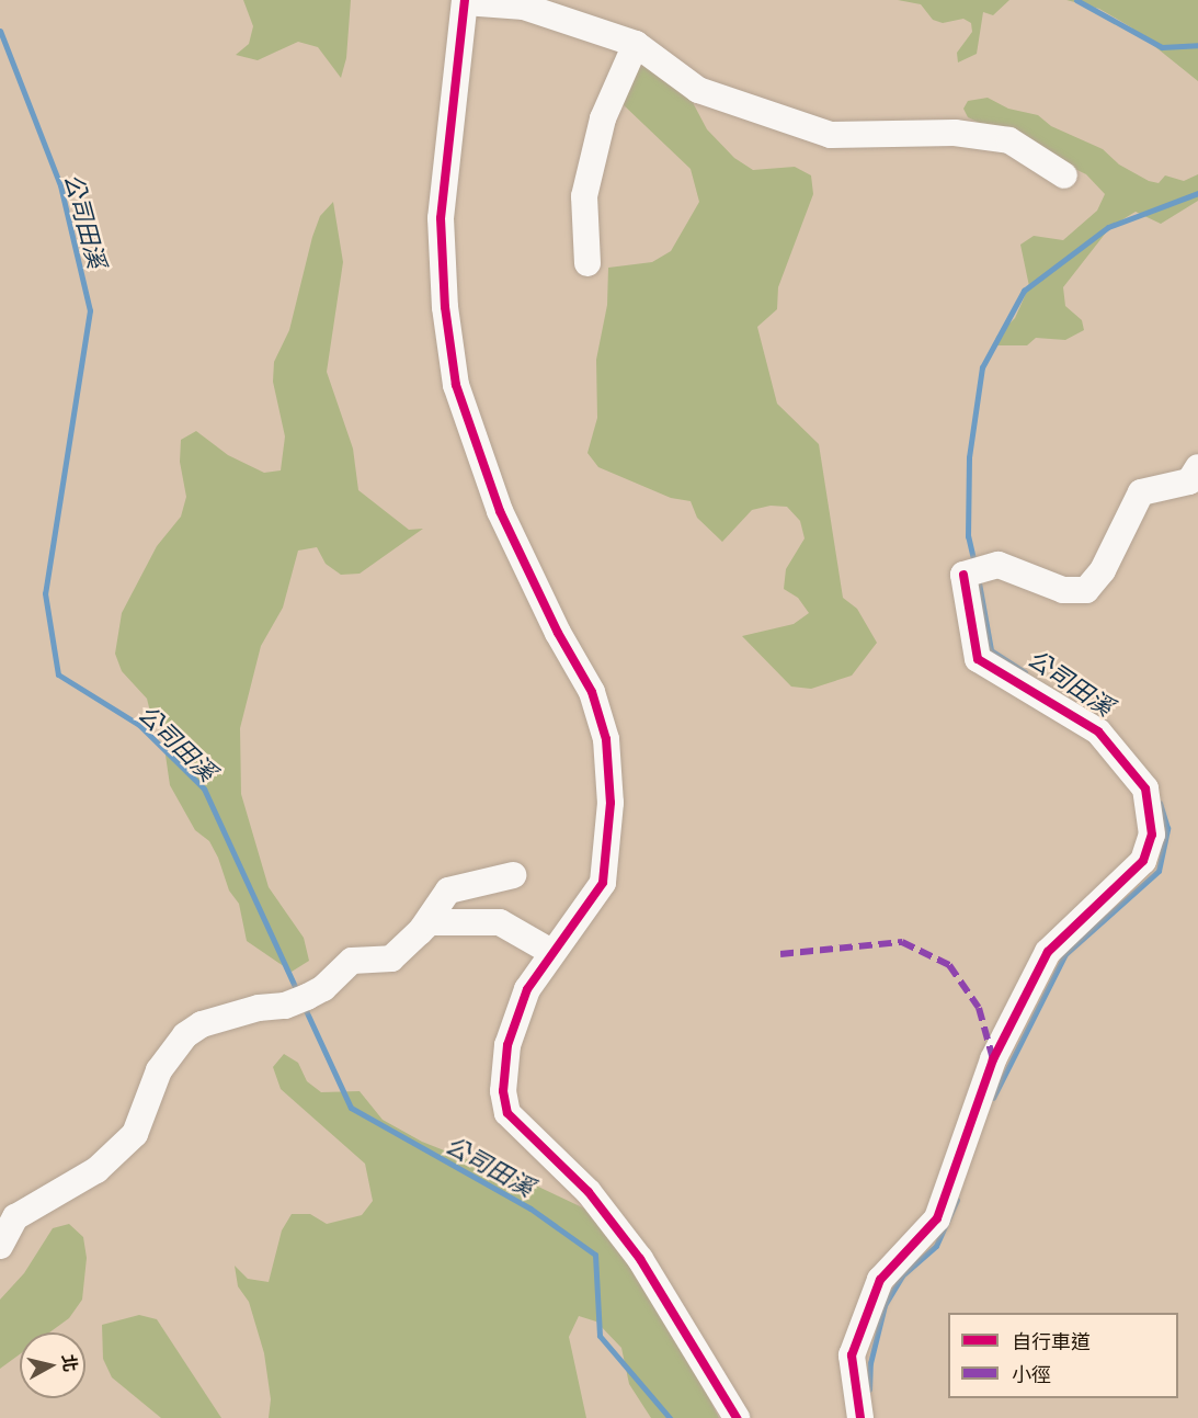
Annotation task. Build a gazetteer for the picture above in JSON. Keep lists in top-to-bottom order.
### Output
{
  "water": ["公司田溪"],
  "legend": ["自行車道", "小徑"],
  "north": "right"
}
